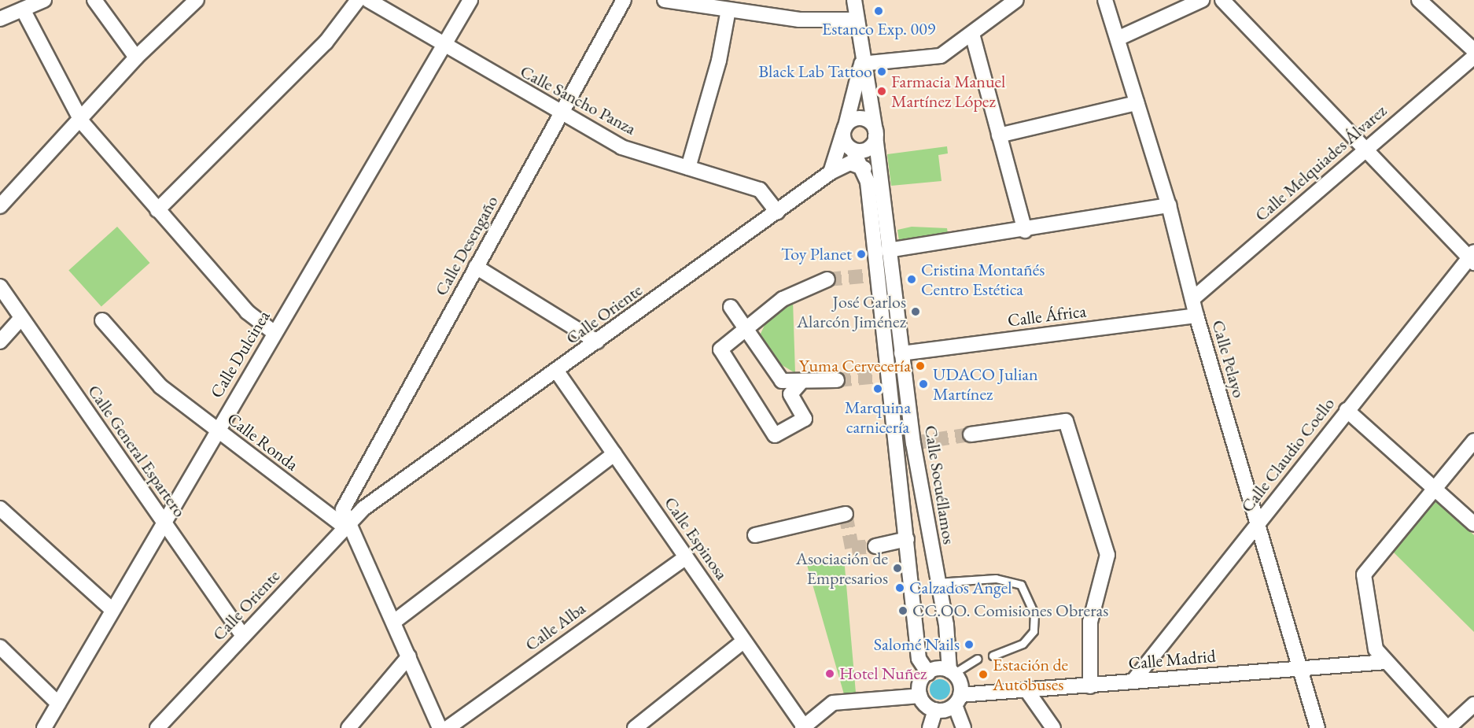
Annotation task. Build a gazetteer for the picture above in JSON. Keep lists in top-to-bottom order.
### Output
{
  "streets": {
    "street": [
      "Calle Sancho Panza",
      "Calle Melquiades Álvarez",
      "Calle Desengaño",
      "Calle Oriente",
      "Calle África",
      "Calle Dulcinea",
      "Calle Pelayo",
      "Calle Ronda",
      "Calle General Espartero",
      "Calle Claudio Coello",
      "Calle Socuéllamos",
      "Calle Espinosa",
      "Calle Alba",
      "Calle Madrid"
    ]
  },
  "crossings": [
    ["Calle Sancho Panza", "Calle Desengaño"],
    ["Calle Sancho Panza", "Calle Oriente"],
    ["Calle Sancho Panza", "Calle Dulcinea"],
    ["Calle Melquiades Álvarez", "Calle Pelayo"],
    ["Calle Oriente", "Calle Ronda"],
    ["Calle Oriente", "Calle General Espartero"],
    ["Calle Oriente", "Calle Socuéllamos"],
    ["Calle Oriente", "Calle Espinosa"],
    ["Calle África", "Calle Pelayo"],
    ["Calle África", "Calle Socuéllamos"],
    ["Calle Dulcinea", "Calle Ronda"],
    ["Calle Dulcinea", "Calle General Espartero"],
    ["Calle Pelayo", "Calle Claudio Coello"],
    ["Calle Pelayo", "Calle Madrid"],
    ["Calle Claudio Coello", "Calle Madrid"],
    ["Calle Socuéllamos", "Calle Madrid"],
    ["Calle Espinosa", "Calle Alba"]
  ],
  "places": [
    "Estanco Exp. 009",
    "Black Lab Tattoo",
    "Farmacia Manuel Martínez López",
    "Toy Planet",
    "Cristina Montañés Centro Estética",
    "José Carlos Alarcón Jiménez",
    "Yuma Cervecería",
    "UDACO Julian Martínez",
    "Marquina carnicería",
    "Asociación de Empresarios",
    "Calzados Angel",
    "CC.OO. Comisiones Obreras",
    "Salomé Nails",
    "Hotel Nuñez",
    "Estación de Autobuses"
  ]
}
